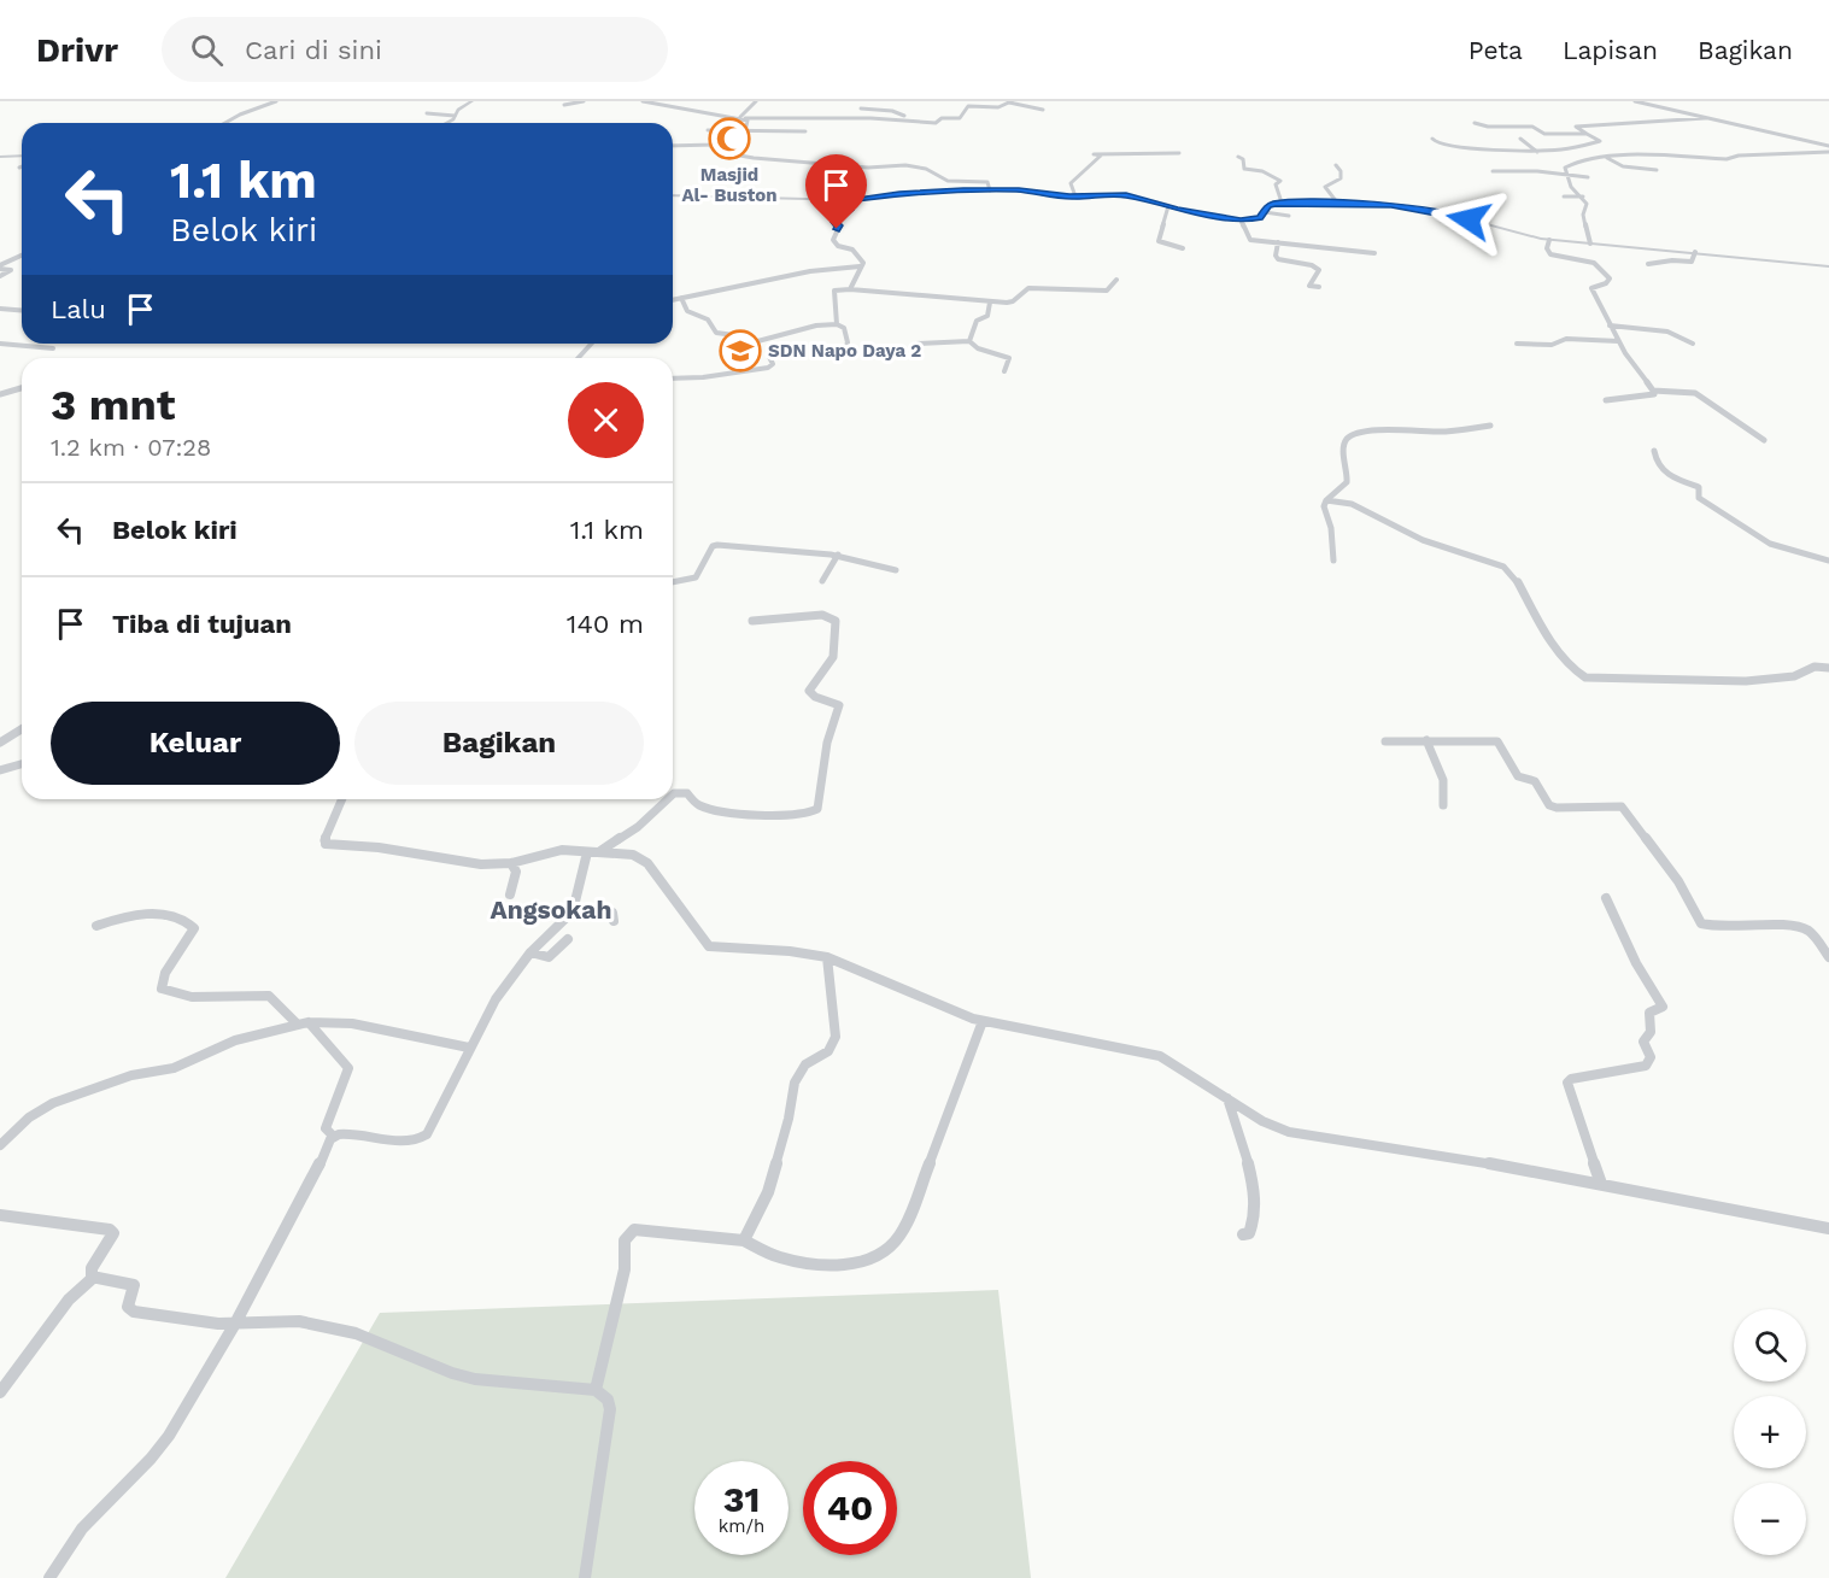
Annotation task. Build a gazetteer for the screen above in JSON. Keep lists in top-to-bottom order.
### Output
{
  "districts": ["Angsokah"],
  "places": {
    "mosque": ["Masjid Al- Buston"],
    "school or university": ["SDN Napo Daya 2"]
  },
  "page": {
    "header": "Drivr",
    "search": "Cari di sini",
    "nav": ["Peta", "Lapisan", "Bagikan"],
    "turn": ["1.1 km", "Belok kiri"],
    "then": "Lalu",
    "heading": ["3 mnt", "1.2 km · 07:28"],
    "list": [
      {
        "name": "Belok kiri",
        "value": "1.1 km"
      },
      {
        "name": "Tiba di tujuan",
        "value": "140 m"
      }
    ],
    "buttons": ["Keluar", "Bagikan"],
    "map_buttons": ["+", "−"],
    "speed": "31 km/h",
    "limit": "40"
  }
}
